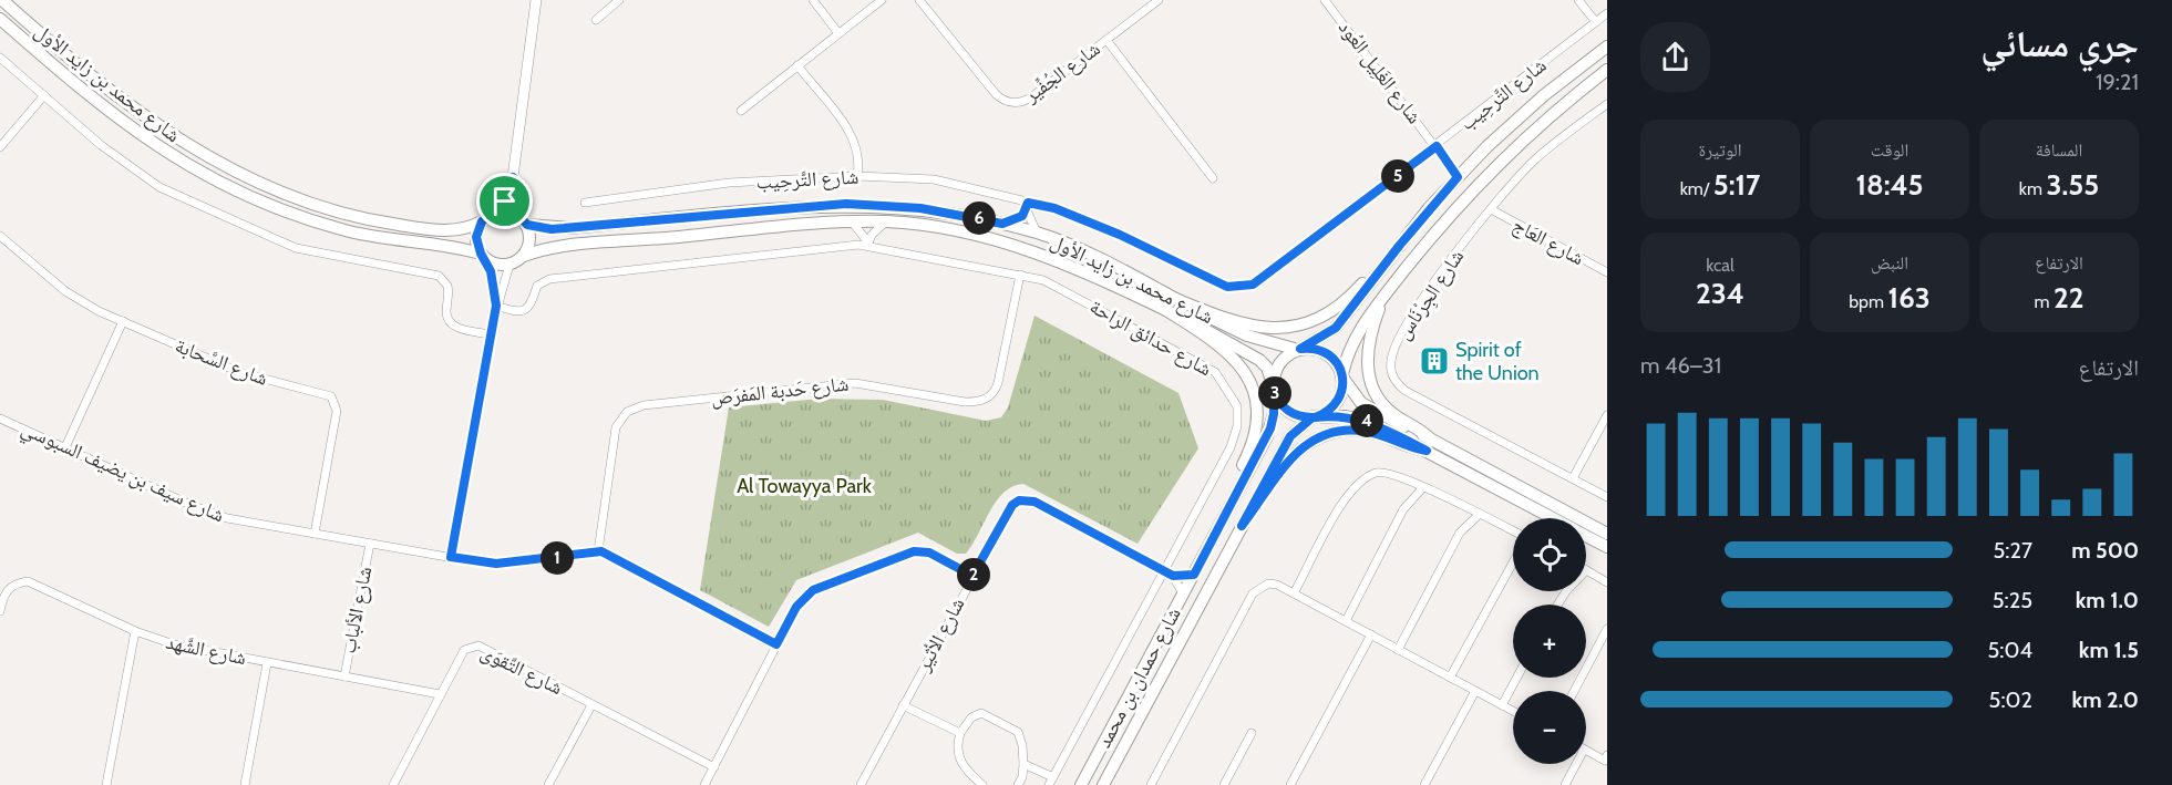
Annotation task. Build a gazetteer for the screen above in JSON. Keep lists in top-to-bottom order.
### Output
{
  "streets": {
    "main road": ["شارع محمد بن زايد الأول", "شارع حمدان بن محمد"],
    "street": [
      "شارع الجُفِّير",
      "شارع الغَلِيل العُود",
      "شارع التَّرحِيب",
      "شارع العَاج",
      "شارع الجِرْنَاس",
      "شارع حدائق الراحة",
      "شارع السَّحابة",
      "شارع حَدبة المَفرَص",
      "شارع سيف بن يضيف السبوسي",
      "شارع الألباب",
      "شارع الأثير",
      "شارع الشَّهد",
      "شارع التَّقوَى"
    ]
  },
  "crossings": [
    ["شارع الغَلِيل العُود", "شارع التَّرحِيب"],
    ["شارع محمد بن زايد الأول", "شارع حمدان بن محمد"],
    ["شارع العَاج", "شارع الجِرْنَاس"],
    ["شارع حدائق الراحة", "شارع حَدبة المَفرَص"],
    ["شارع حدائق الراحة", "شارع الأثير"],
    ["شارع السَّحابة", "شارع سيف بن يضيف السبوسي"],
    ["شارع حَدبة المَفرَص", "شارع سيف بن يضيف السبوسي"],
    ["شارع سيف بن يضيف السبوسي", "شارع الألباب"],
    ["شارع الألباب", "شارع الشَّهد"],
    ["شارع الأثير", "شارع حمدان بن محمد"],
    ["شارع الشَّهد", "شارع التَّقوَى"]
  ],
  "parks": ["Al Towayya Park"],
  "places": {
    "building": ["Spirit of the Union"]
  },
  "page": {
    "heading": ["جري مسائي", "19:21"],
    "stats": [
      ["المسافة", "3.55 km"],
      ["الوقت", "18:45"],
      ["الوتيرة", "5:17 /km"],
      ["الارتفاع", "22 m"],
      ["النبض", "163 bpm"],
      ["kcal", "234"]
    ],
    "pins": [
      "5",
      "6",
      "3",
      "4",
      "1",
      "2"
    ],
    "chart": ["الارتفاع", "31–46 m"],
    "map_buttons": ["+", "−"],
    "list": [
      {
        "name": "500 m",
        "note": "5:27"
      },
      {
        "name": "1.0 km",
        "note": "5:25"
      },
      {
        "name": "1.5 km",
        "note": "5:04"
      },
      {
        "name": "2.0 km",
        "note": "5:02"
      }
    ]
  }
}
